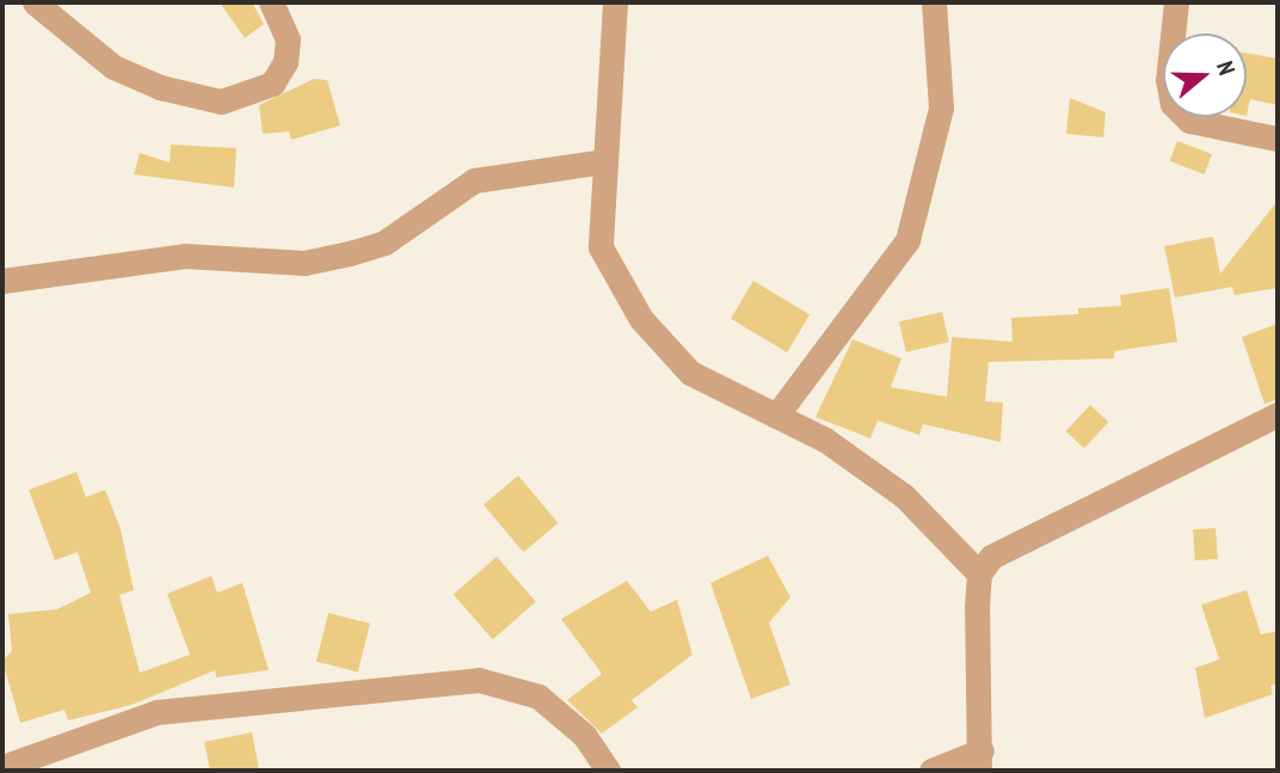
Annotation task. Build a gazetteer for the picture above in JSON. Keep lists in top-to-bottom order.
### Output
{
  "north": "right"
}
